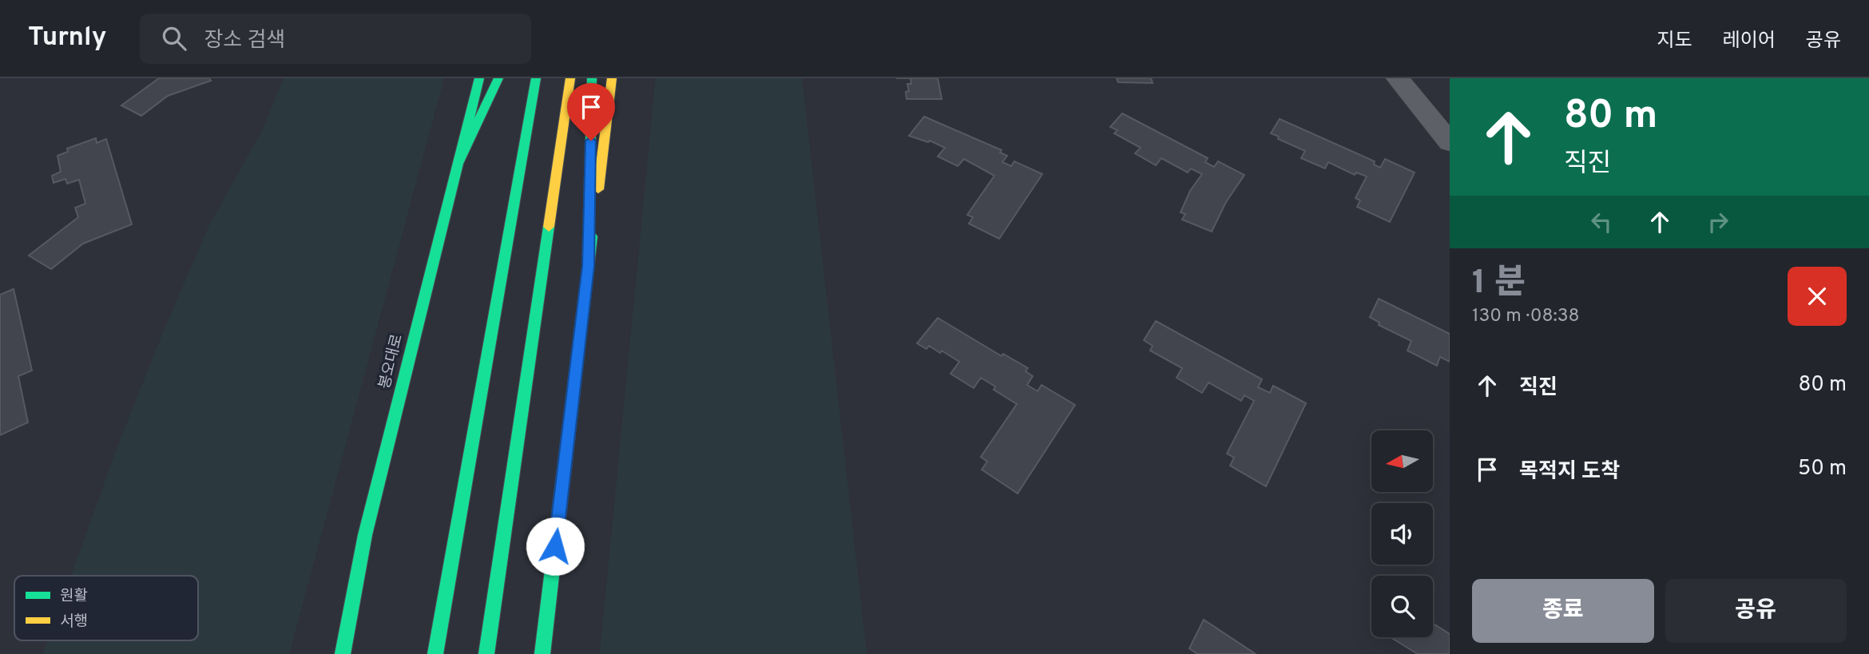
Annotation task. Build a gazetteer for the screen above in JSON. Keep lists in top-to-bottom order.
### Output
{
  "streets": {
    "main road": ["봉오대로"]
  },
  "legend": ["원활", "서행"],
  "north": "left",
  "page": {
    "header": "Turnly",
    "search": "장소 검색",
    "nav": ["지도", "레이어", "공유"],
    "turn": ["80 m", "직진"],
    "heading": ["1 분", "130 m · 08:38"],
    "list": [
      {
        "name": "직진",
        "value": "80 m"
      },
      {
        "name": "목적지 도착",
        "value": "50 m"
      }
    ],
    "buttons": ["종료", "공유"]
  }
}
